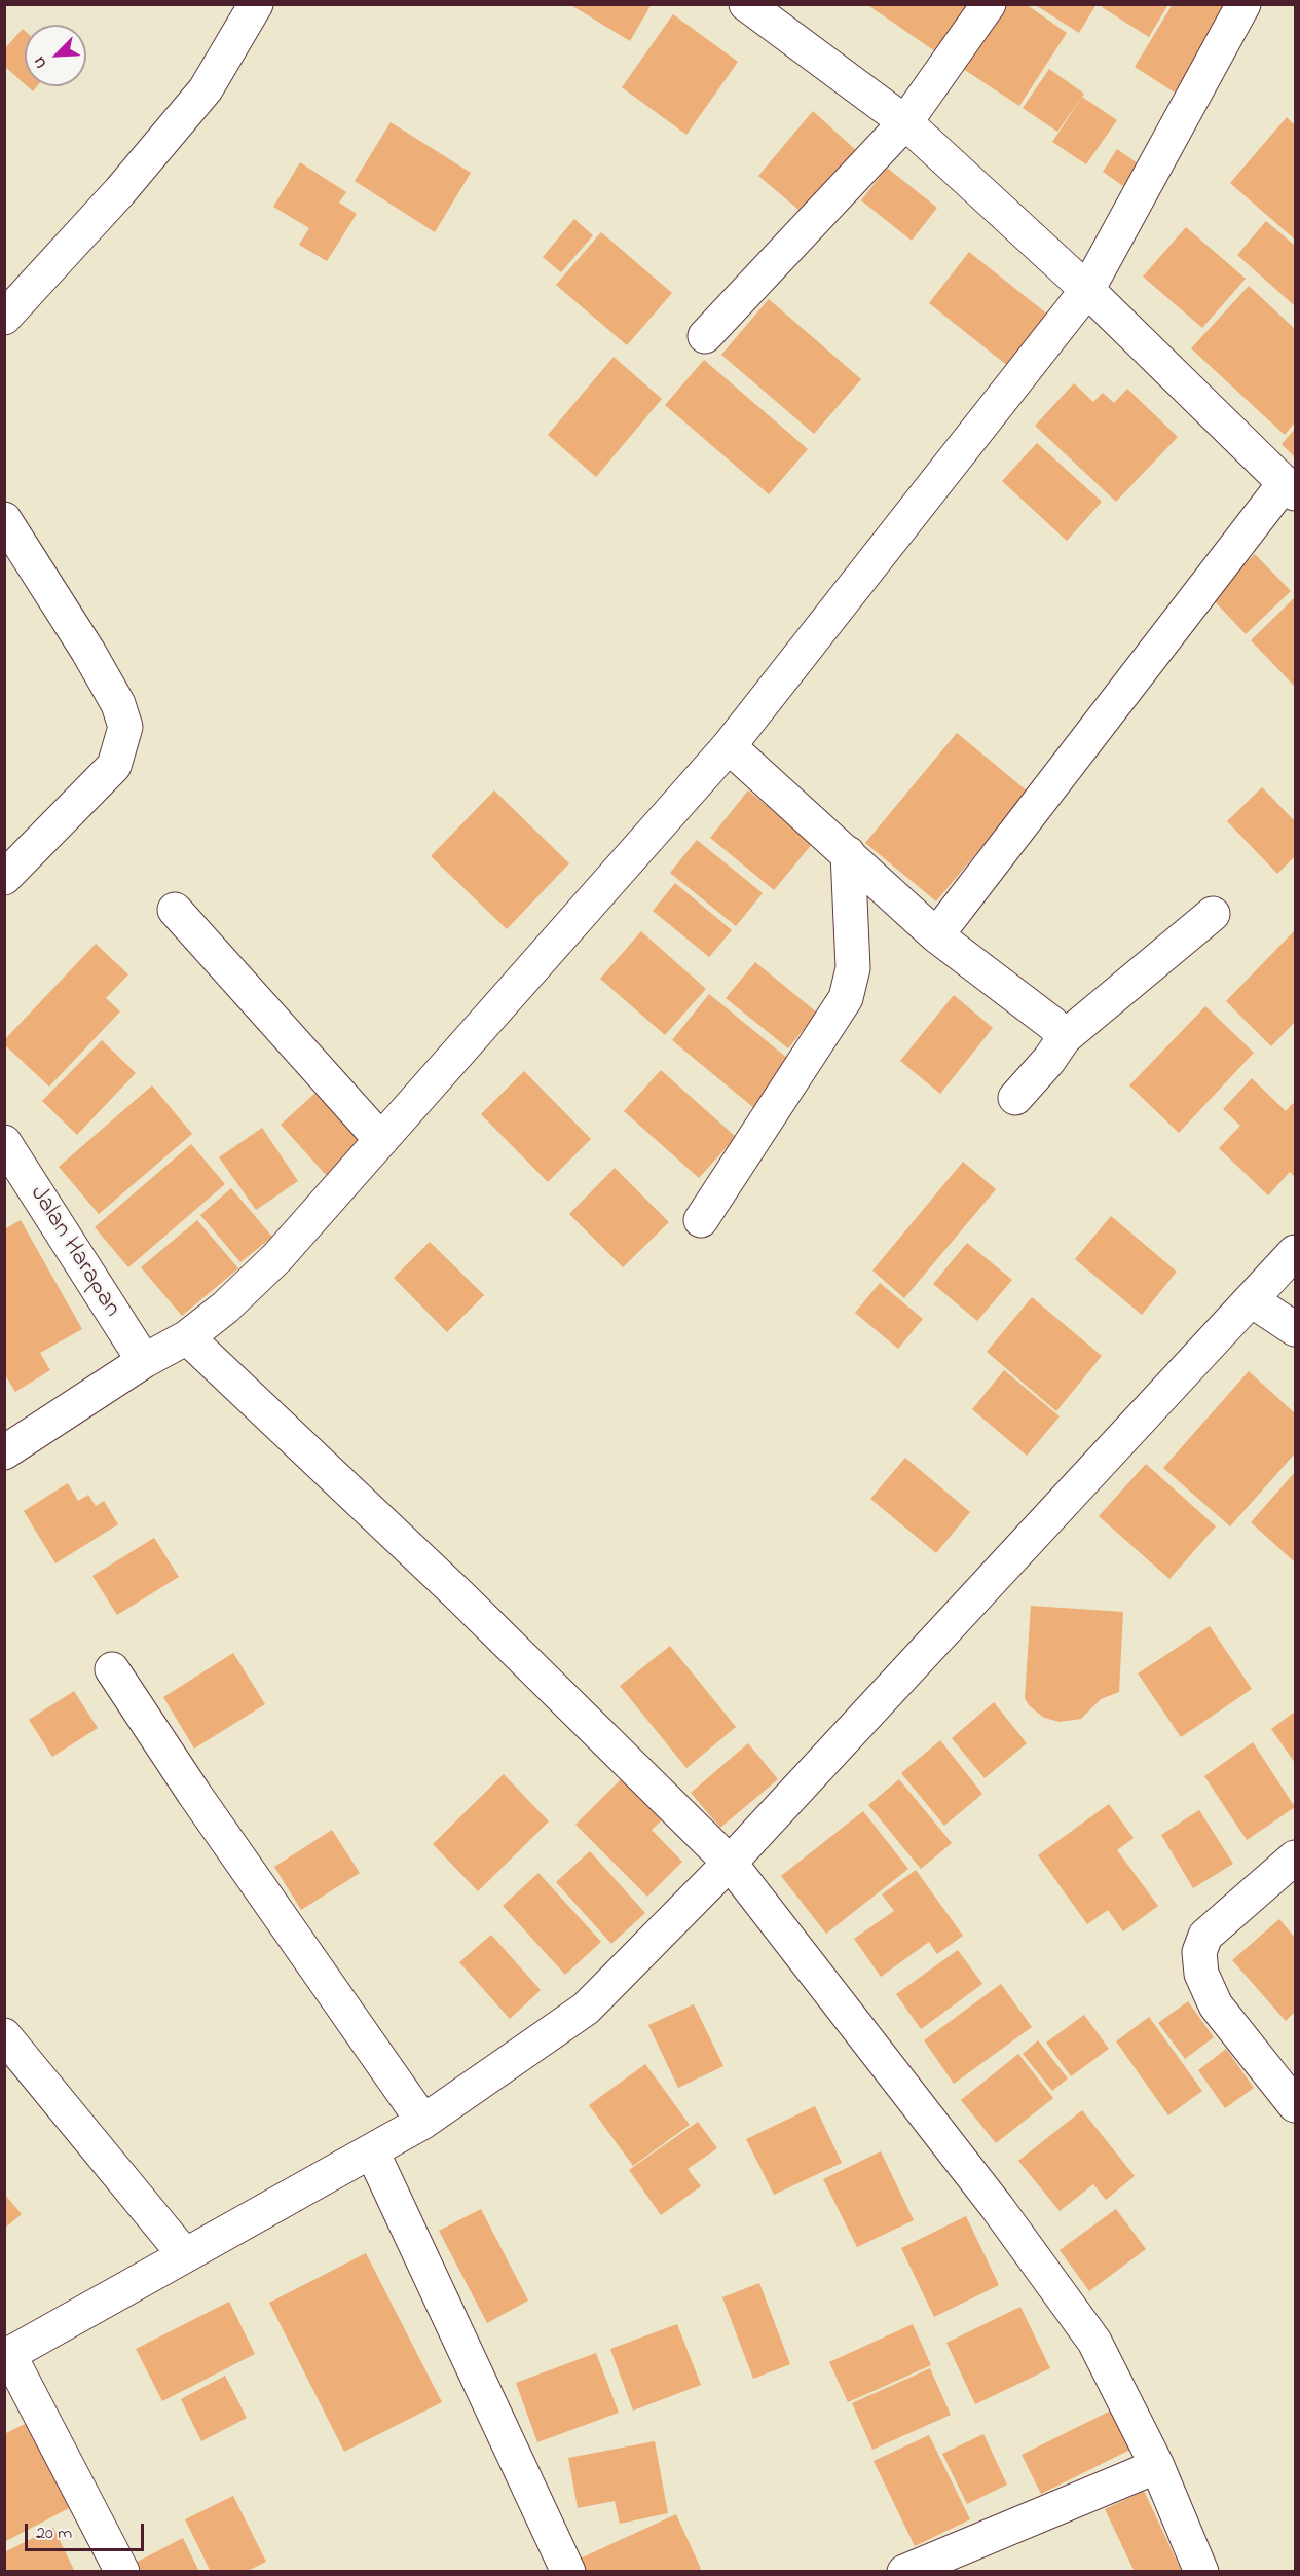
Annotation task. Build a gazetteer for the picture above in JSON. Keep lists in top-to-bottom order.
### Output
{
  "streets": {
    "street": ["Jalan Harapan"]
  },
  "scale_bar": "20 m",
  "north": "bottom left"
}
